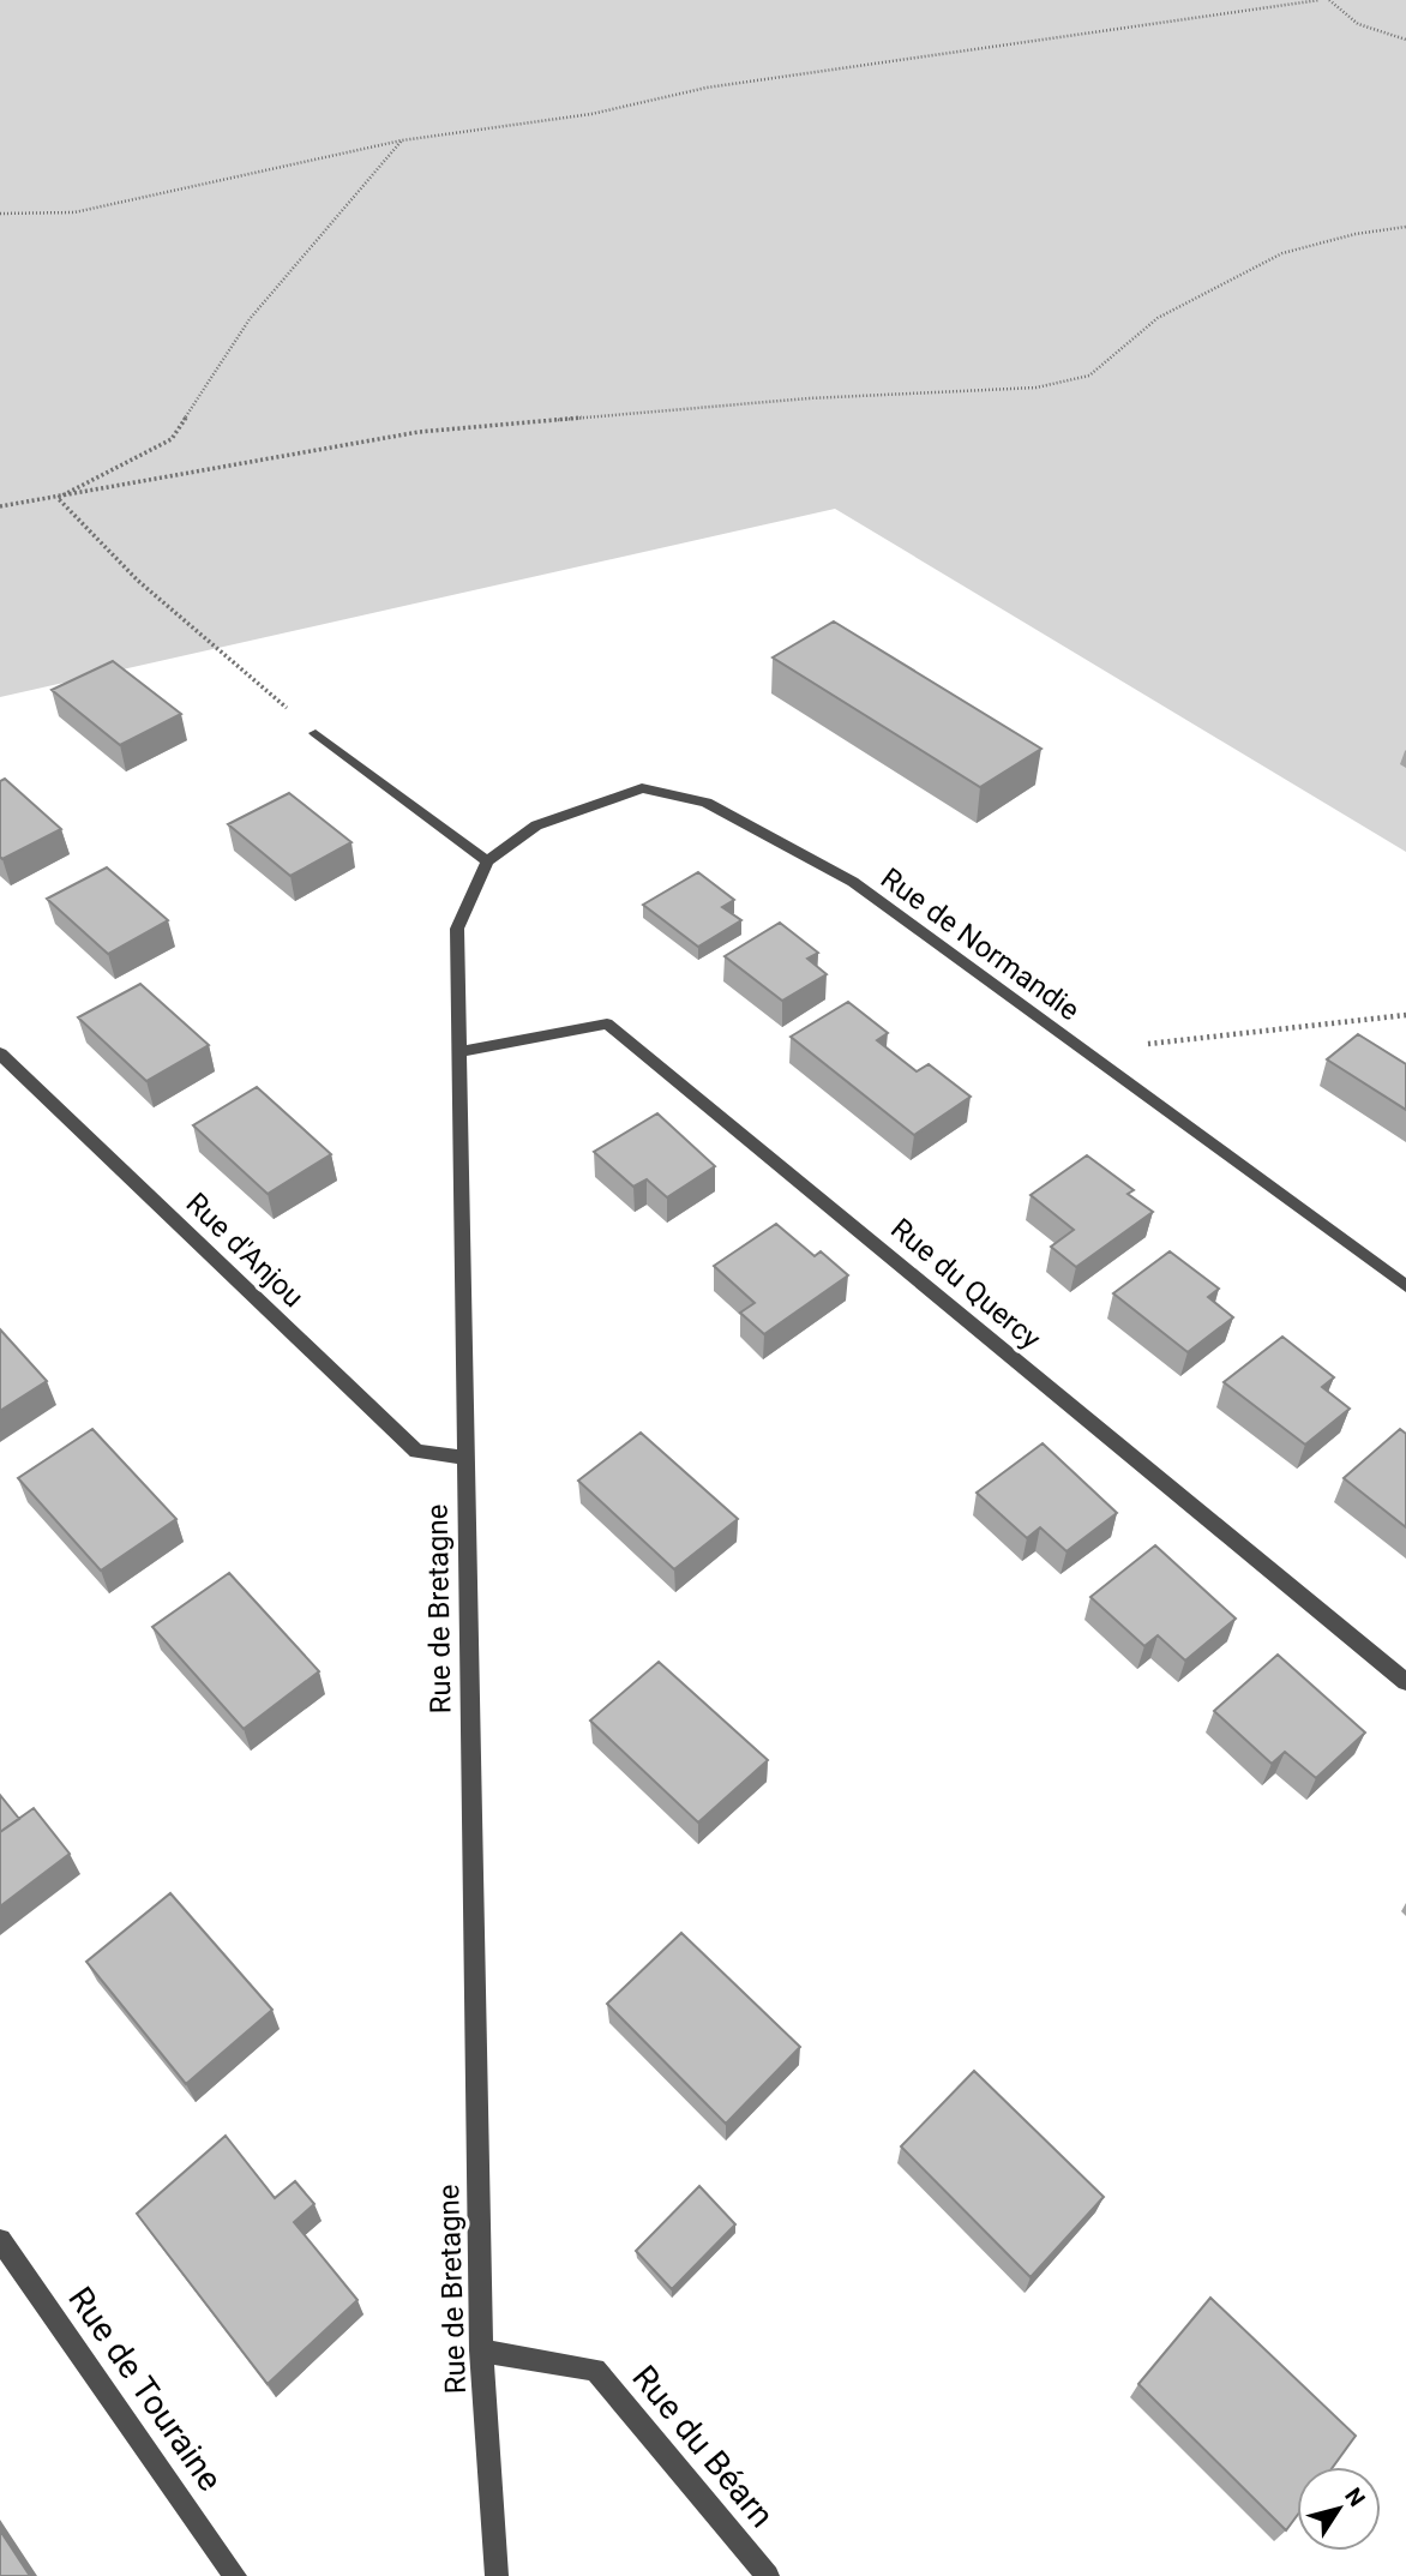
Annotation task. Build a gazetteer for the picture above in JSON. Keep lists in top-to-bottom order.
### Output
{
  "streets": {
    "street": [
      "Rue de Normandie",
      "Rue d'Anjou",
      "Rue du Quercy",
      "Rue de Bretagne",
      "Rue de Touraine",
      "Rue du Béarn"
    ]
  },
  "crossings": [
    ["Rue de Normandie", "Rue de Bretagne"],
    ["Rue d'Anjou", "Rue de Bretagne"],
    ["Rue du Quercy", "Rue de Bretagne"],
    ["Rue de Bretagne", "Rue du Béarn"]
  ],
  "north": "top right"
}
